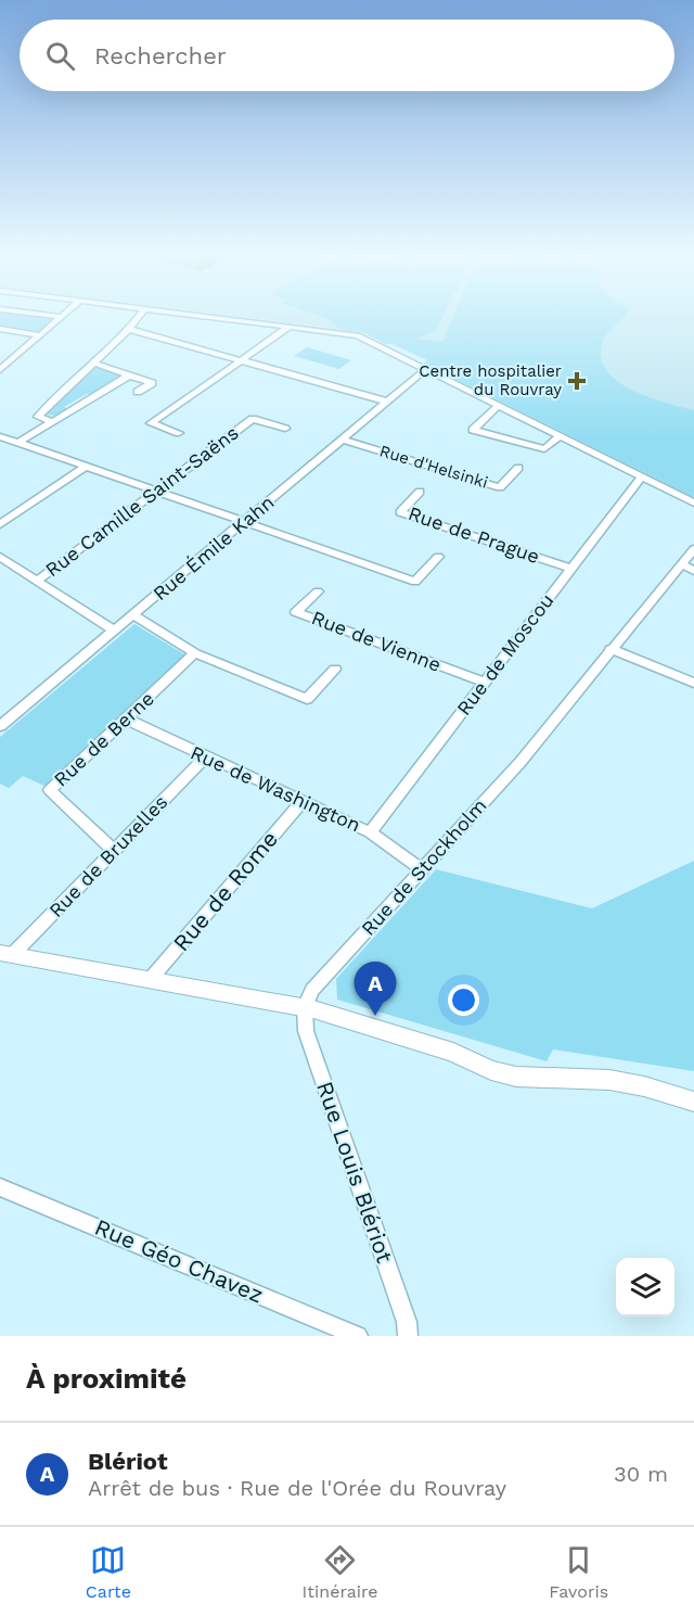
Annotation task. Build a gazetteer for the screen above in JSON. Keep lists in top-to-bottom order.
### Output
{
  "streets": {
    "street": [
      "Rue d'Helsinki",
      "Rue Camille Saint-Saëns",
      "Rue de Prague",
      "Rue Émile Kahn",
      "Rue de Vienne",
      "Rue de Moscou",
      "Rue de Berne",
      "Rue de Washington",
      "Rue de Bruxelles",
      "Rue de Stockholm",
      "Rue de Rome",
      "Rue Louis Blériot",
      "Rue Géo Chavez"
    ]
  },
  "crossings": [
    ["Rue d'Helsinki", "Rue Émile Kahn"],
    ["Rue de Prague", "Rue de Moscou"],
    ["Rue de Vienne", "Rue de Moscou"],
    ["Rue de Moscou", "Rue de Washington"],
    ["Rue de Berne", "Rue de Washington"],
    ["Rue de Berne", "Rue de Bruxelles"],
    ["Rue de Washington", "Rue de Bruxelles"],
    ["Rue de Washington", "Rue de Stockholm"],
    ["Rue de Washington", "Rue de Rome"],
    ["Rue de Stockholm", "Rue Louis Blériot"]
  ],
  "places": {
    "health": ["Centre hospitalier du Rouvray"]
  },
  "page": {
    "search": "Rechercher",
    "pins": "A",
    "heading": "À proximité",
    "list": [
      {
        "mark": "A",
        "name": "Blériot",
        "note": "Arrêt de bus · Rue de l'Orée du Rouvray",
        "value": "30 m"
      }
    ],
    "nav": ["Carte", "Itinéraire", "Favoris"]
  }
}
